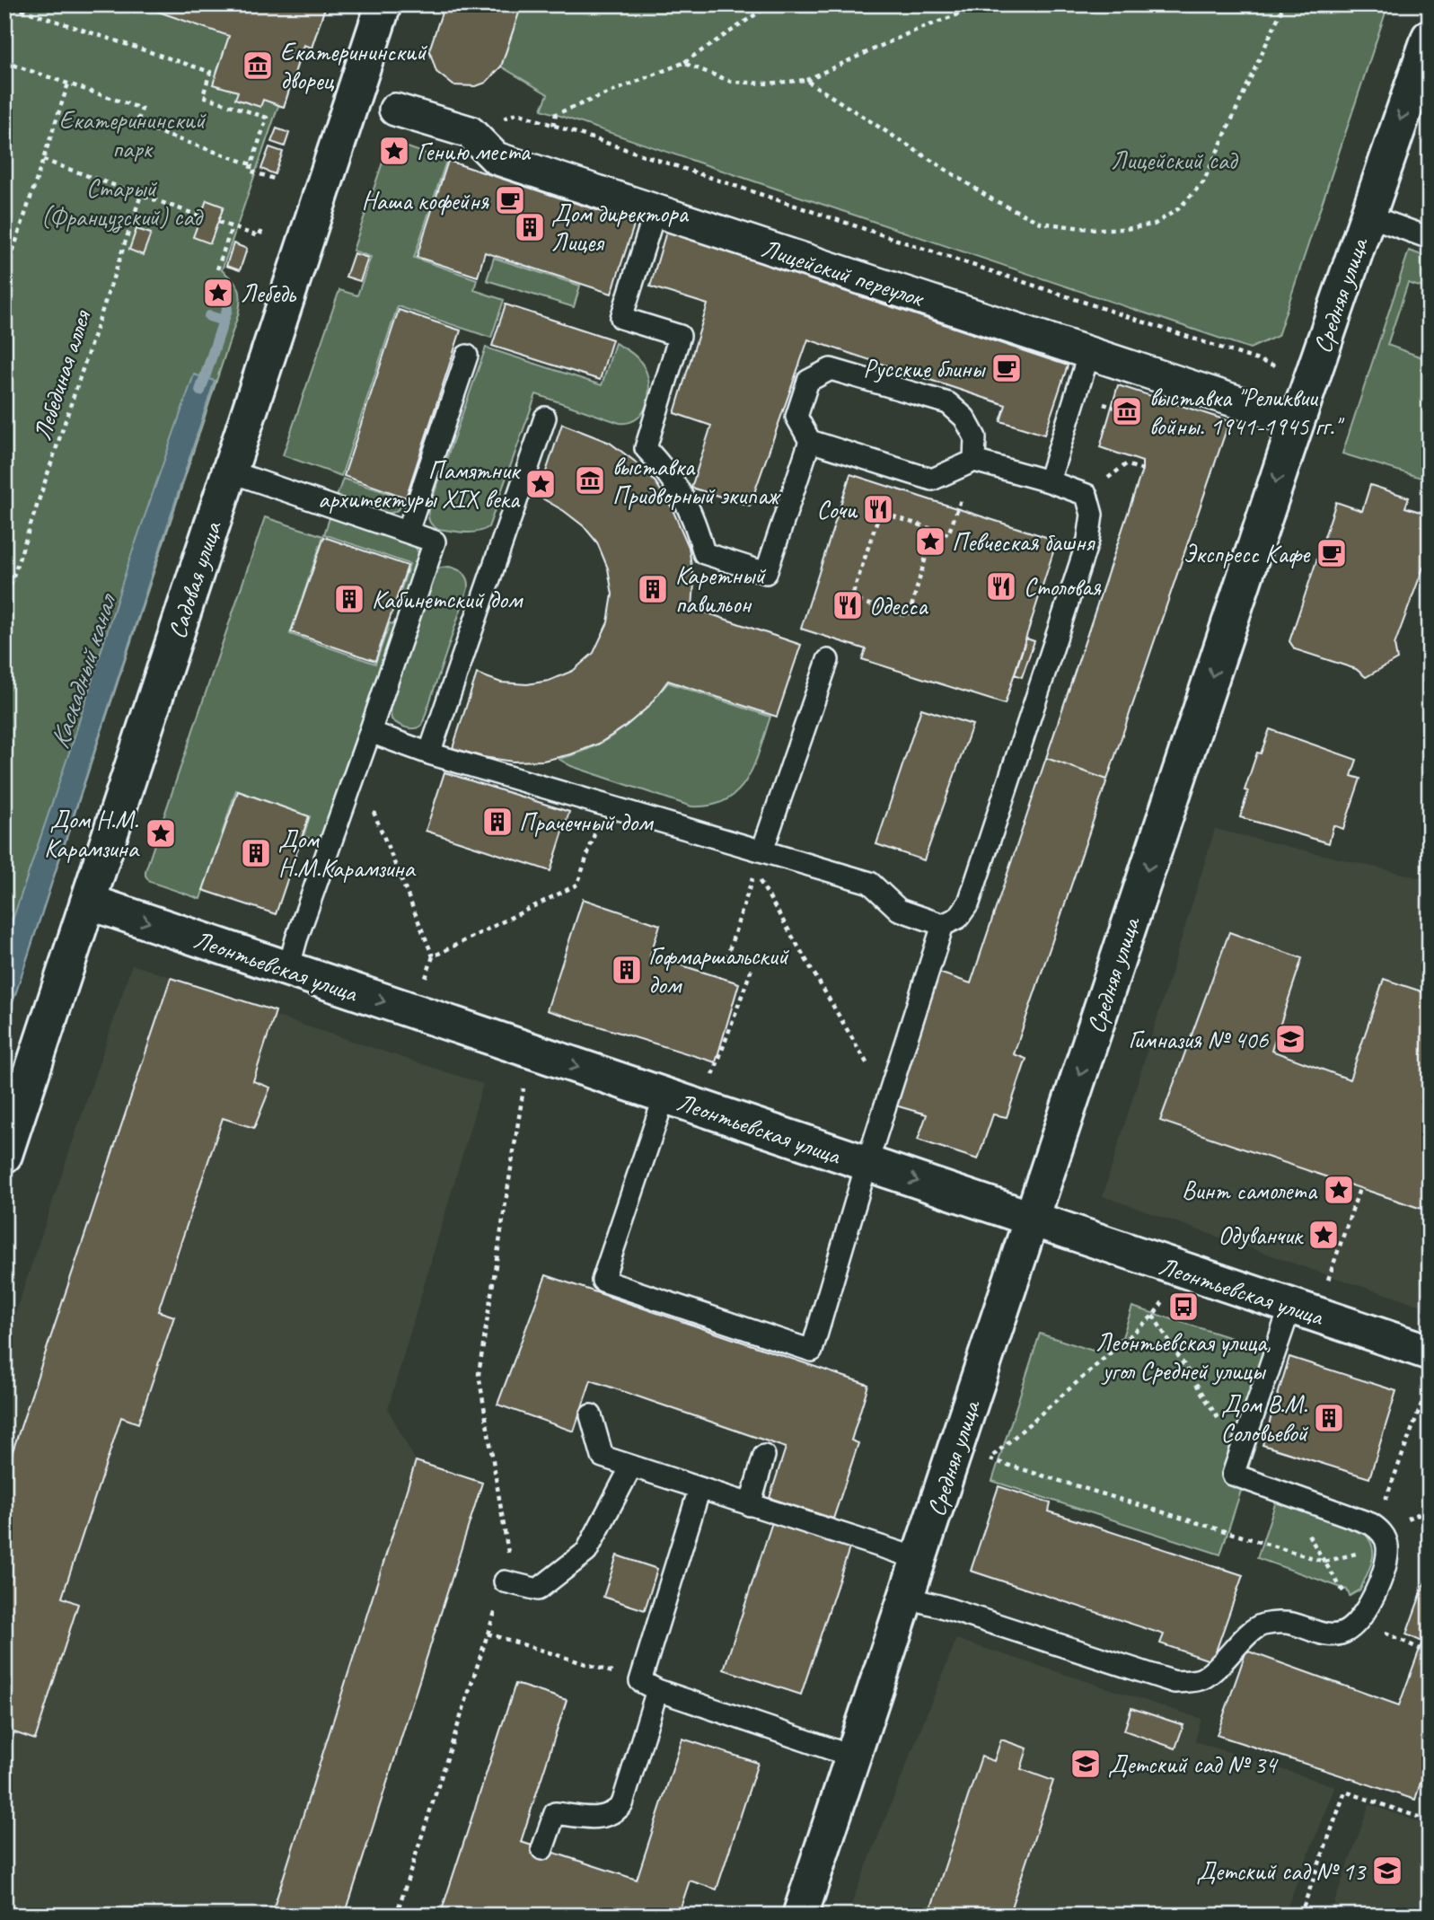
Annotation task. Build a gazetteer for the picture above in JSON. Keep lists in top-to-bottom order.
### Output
{
  "streets": {
    "street": [
      "Лицейский переулок",
      "Средняя улица",
      "Садовая улица",
      "Леонтьевская улица"
    ],
    "path": ["Лебединая аллея"]
  },
  "crossings": [
    ["Лицейский переулок", "Средняя улица"],
    ["Средняя улица", "Леонтьевская улица"],
    ["Садовая улица", "Леонтьевская улица"]
  ],
  "one_way": ["Средняя улица", "Леонтьевская улица"],
  "water": ["Каскадный канал"],
  "parks": ["Екатерининский парк", "Лицейский сад", "Старый (Французский) сад"],
  "places": {
    "museum": ["Екатерининский дворец", "выставка \"Реликвии войны. 1941-1945 гг.\"", "выставка Придворный экипаж"],
    "place": [
      "Гению места",
      "Лебедь",
      "Памятник архитектуры XIX века",
      "Певческая башня",
      "Дом Н.М. Карамзина",
      "Винт самолета",
      "Одуванчик"
    ],
    "cafe": ["Наша кофейня", "Русские блины", "Экспресс Кафе"],
    "building": [
      "Дом директора Лицея",
      "Каретный павильон",
      "Кабинетский дом",
      "Прачечный дом",
      "Дом Н.М.Карамзина",
      "Гофмаршальский дом",
      "Дом В.М. Соловьевой"
    ],
    "restaurant": ["Сочи", "Столовая", "Одесса"],
    "school or university": ["Гимназия № 406", "Детский сад № 34", "Детский сад № 13"],
    "bus stop": ["Леонтьевская улица, угол Средней улицы"]
  }
}
